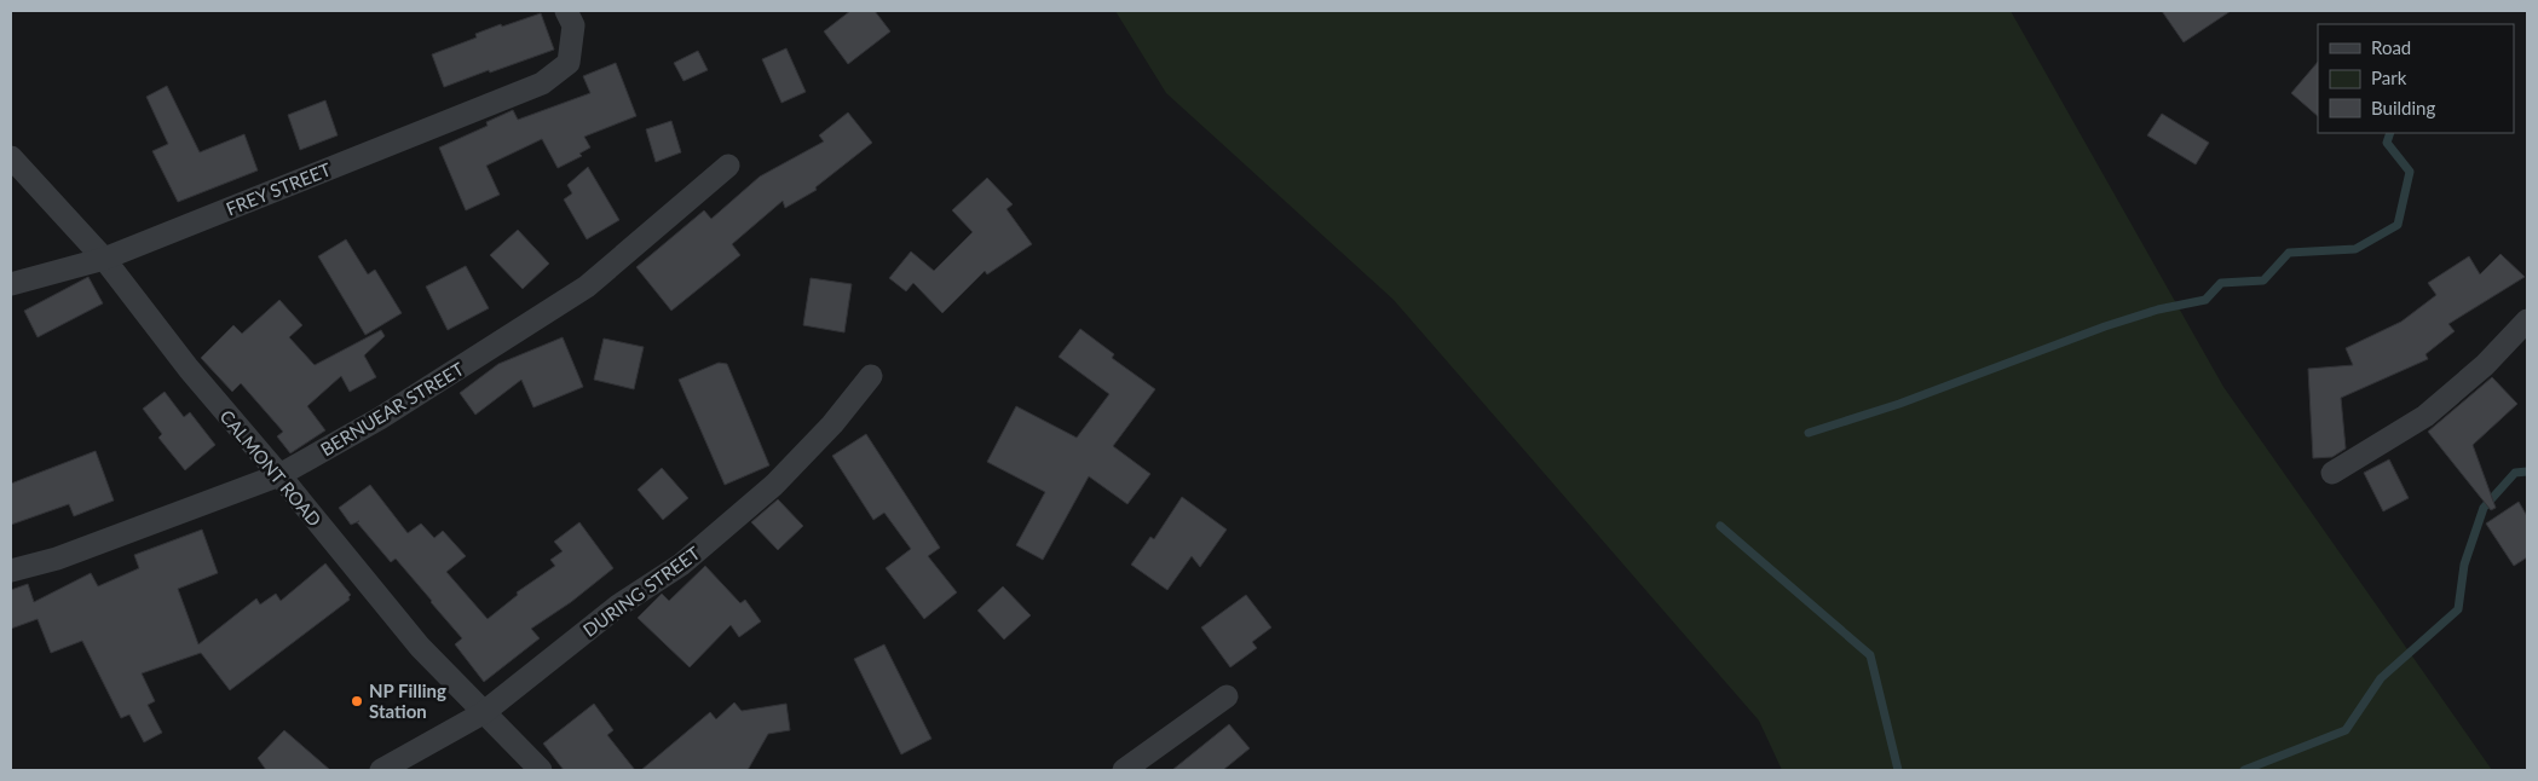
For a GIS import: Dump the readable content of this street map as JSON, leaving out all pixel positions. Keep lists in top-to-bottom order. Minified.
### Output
{"streets":{"street":["FREY STREET","BERNUEAR STREET","CALMONT ROAD","DURING STREET"]},"crossings":[["FREY STREET","CALMONT ROAD"],["BERNUEAR STREET","CALMONT ROAD"],["CALMONT ROAD","DURING STREET"]],"places":["NP Filling Station"],"legend":["Road","Park","Building"]}
